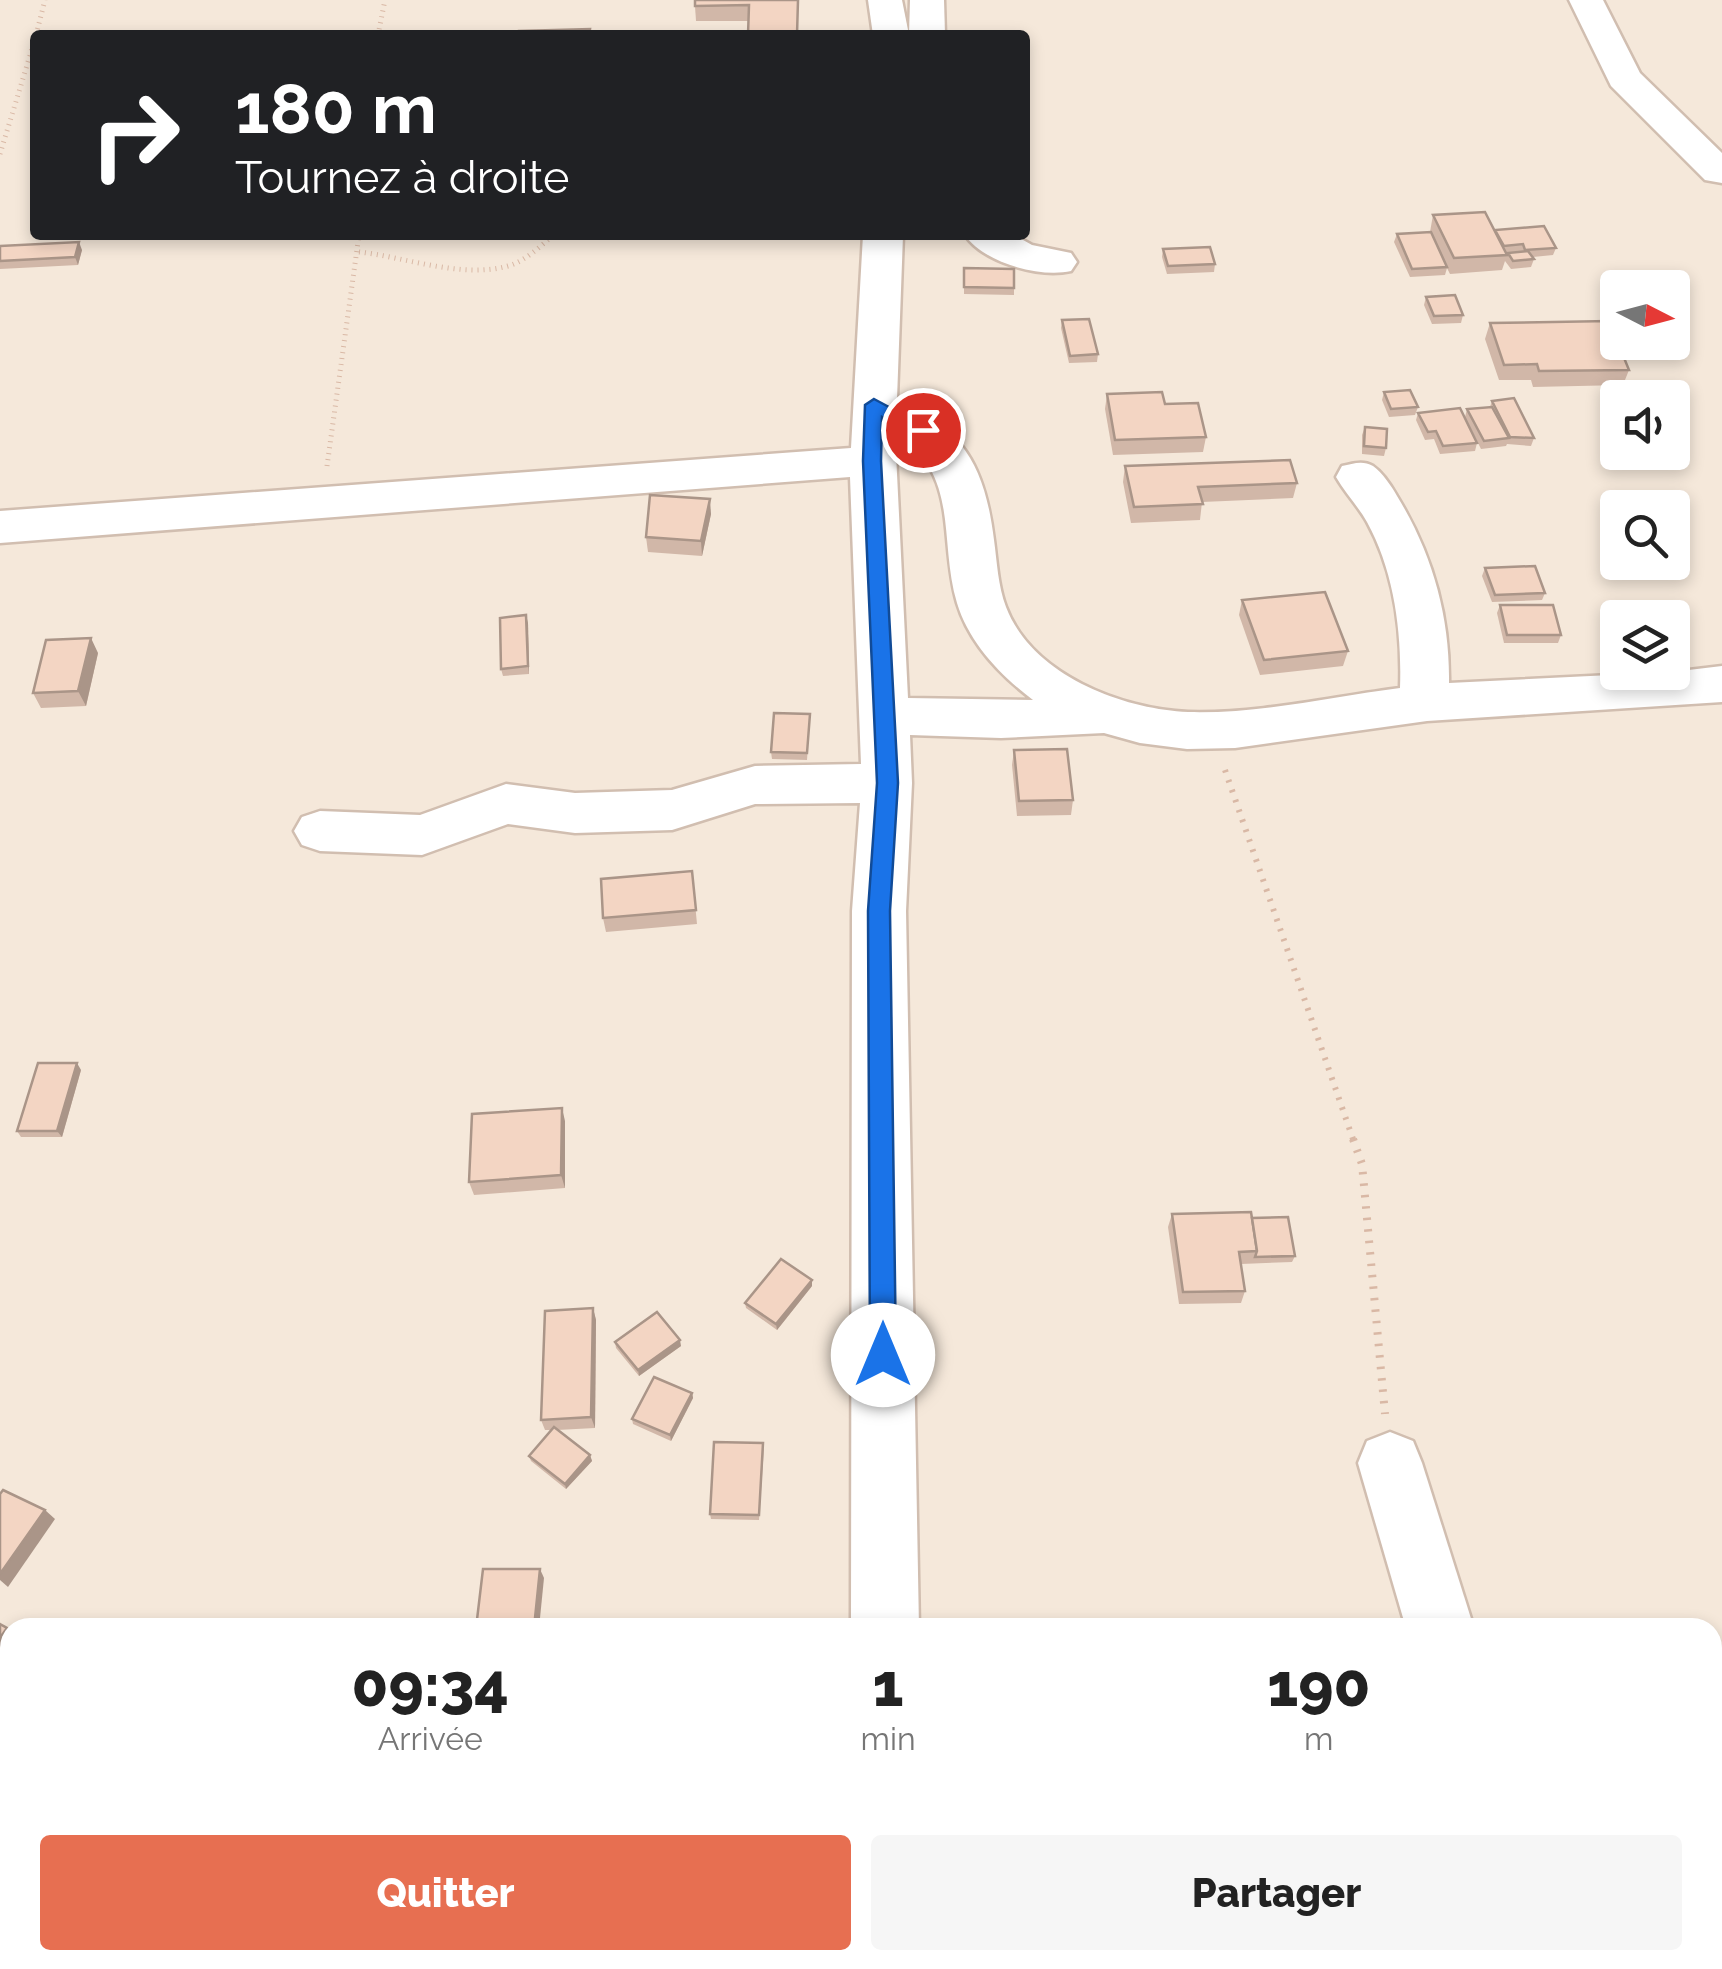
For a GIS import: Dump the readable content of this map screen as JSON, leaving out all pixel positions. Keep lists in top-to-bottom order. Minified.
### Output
{"north":"right","page":{"turn":["180 m","Tournez à droite"],"eta":["09:34","Arrivée","1","min","190","m"],"buttons":["Quitter","Partager"]}}
